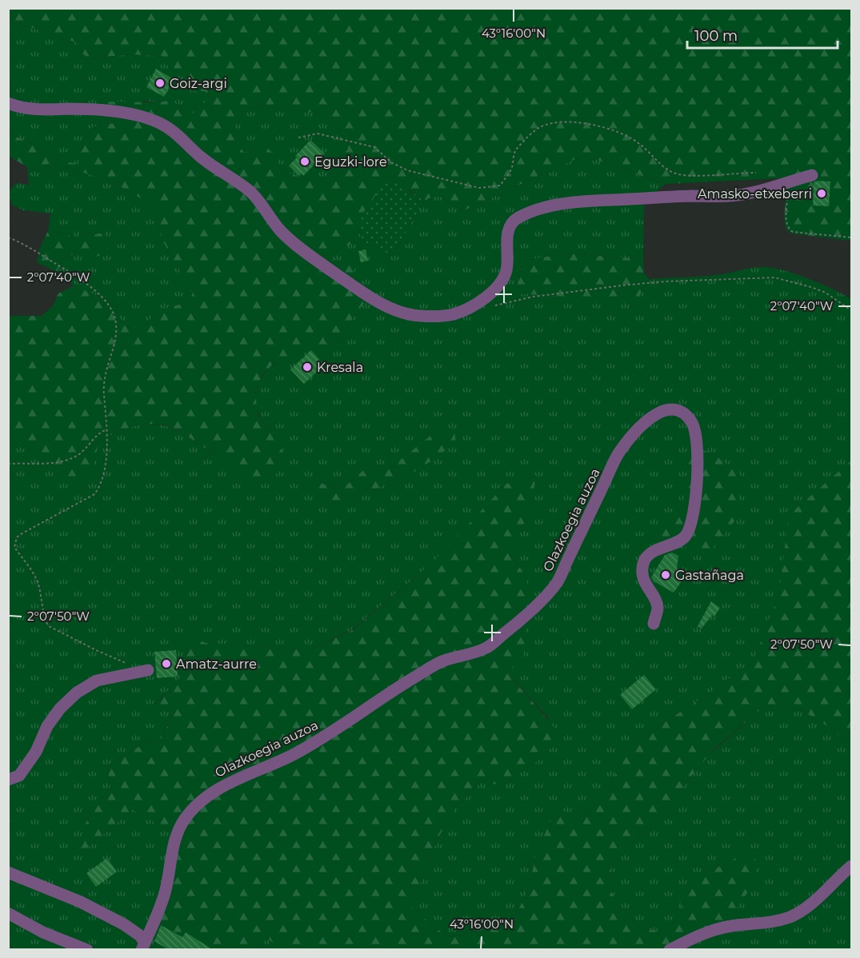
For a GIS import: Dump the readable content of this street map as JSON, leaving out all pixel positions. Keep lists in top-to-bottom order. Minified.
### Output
{"streets":{"street":["Olazkoegia auzoa"]},"places":["Goiz-argi","Eguzki-lore","Amasko-etxeberri","Kresala","Gastañaga","Amatz-aurre"],"scale_bar":"100 m","coordinates":["43°16'00\"N","2°07'40\"W","2°07'50\"W"]}
